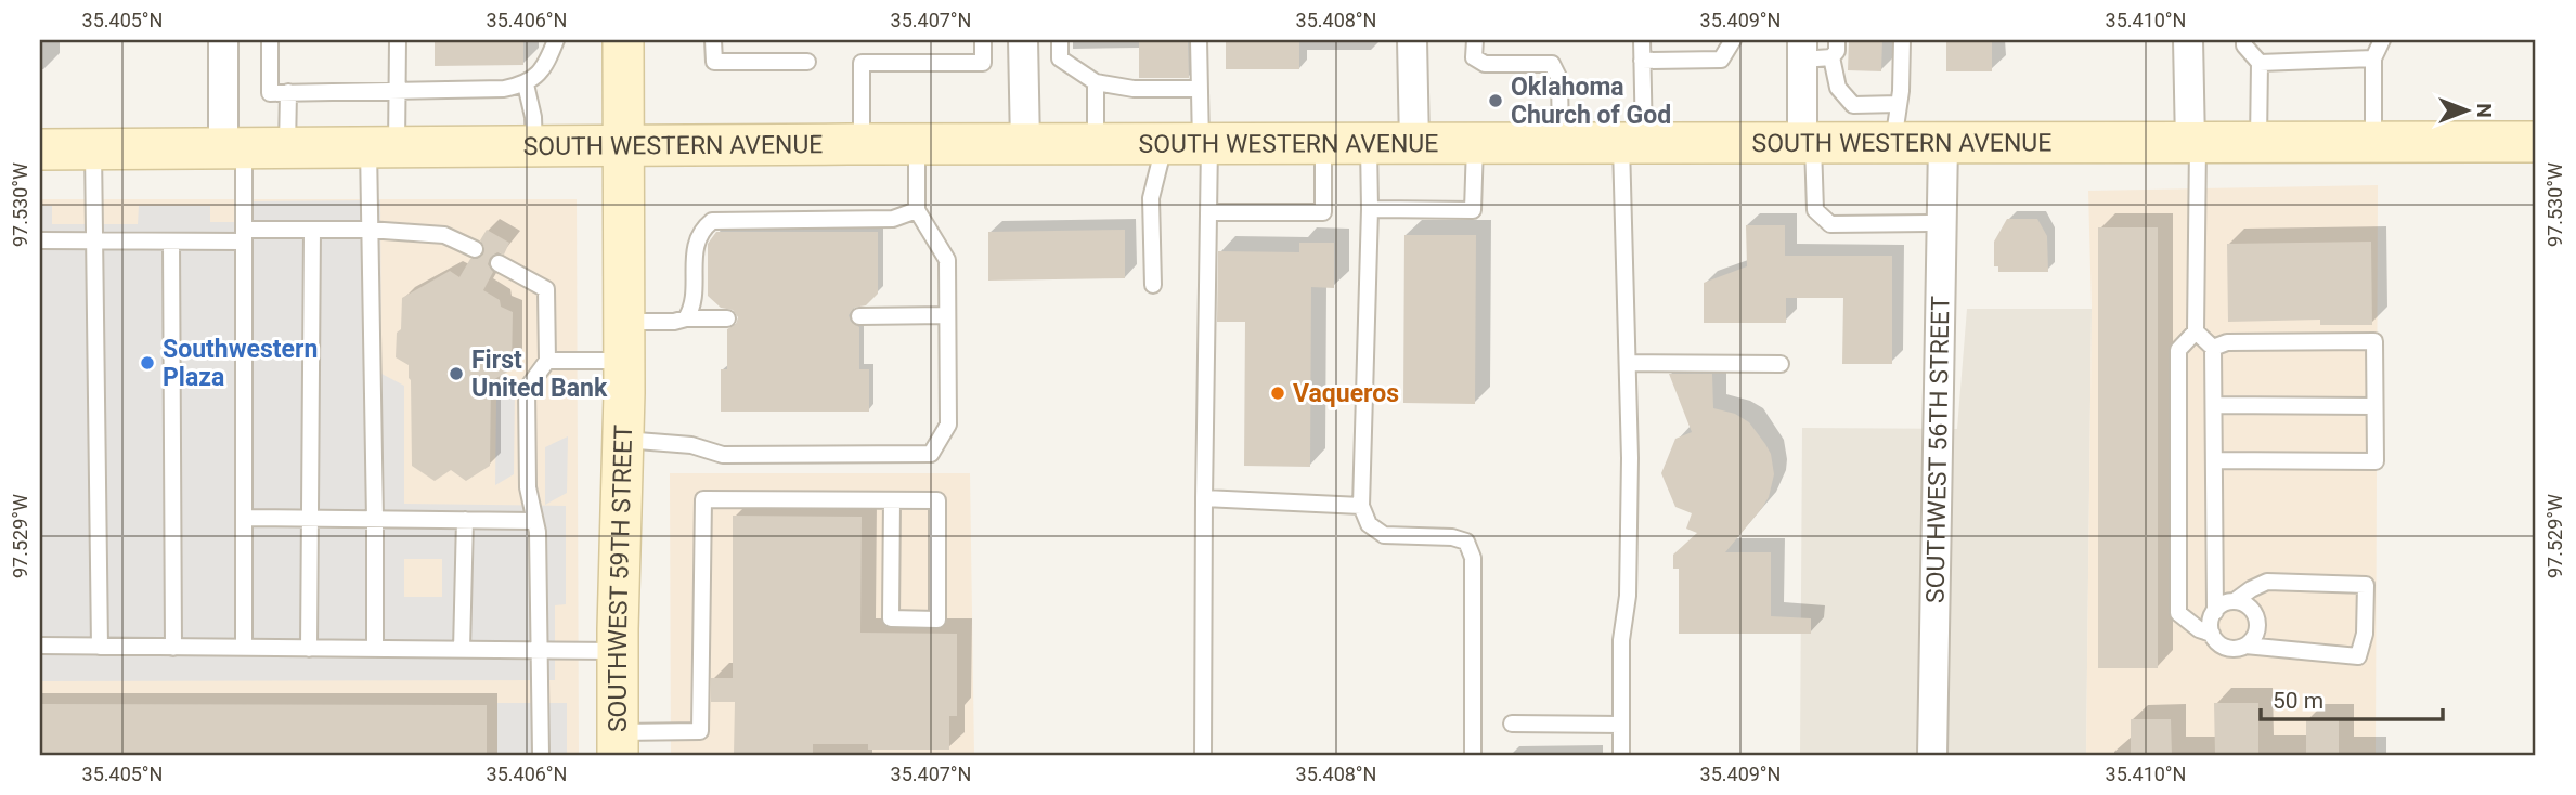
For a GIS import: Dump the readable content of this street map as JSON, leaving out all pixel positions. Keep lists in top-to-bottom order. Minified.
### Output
{"streets":{"main road":["SOUTH WESTERN AVENUE","SOUTHWEST 59TH STREET"],"street":["SOUTHWEST 56TH STREET"]},"crossings":[["SOUTH WESTERN AVENUE","SOUTHWEST 56TH STREET"],["SOUTH WESTERN AVENUE","SOUTHWEST 59TH STREET"]],"places":["Oklahoma Church of God","Southwestern Plaza","First United Bank","Vaqueros"],"scale_bar":"50 m","north":"right","coordinates":["35.405°N","35.406°N","35.407°N","35.408°N","35.409°N","35.410°N","97.530°W","97.529°W"]}
